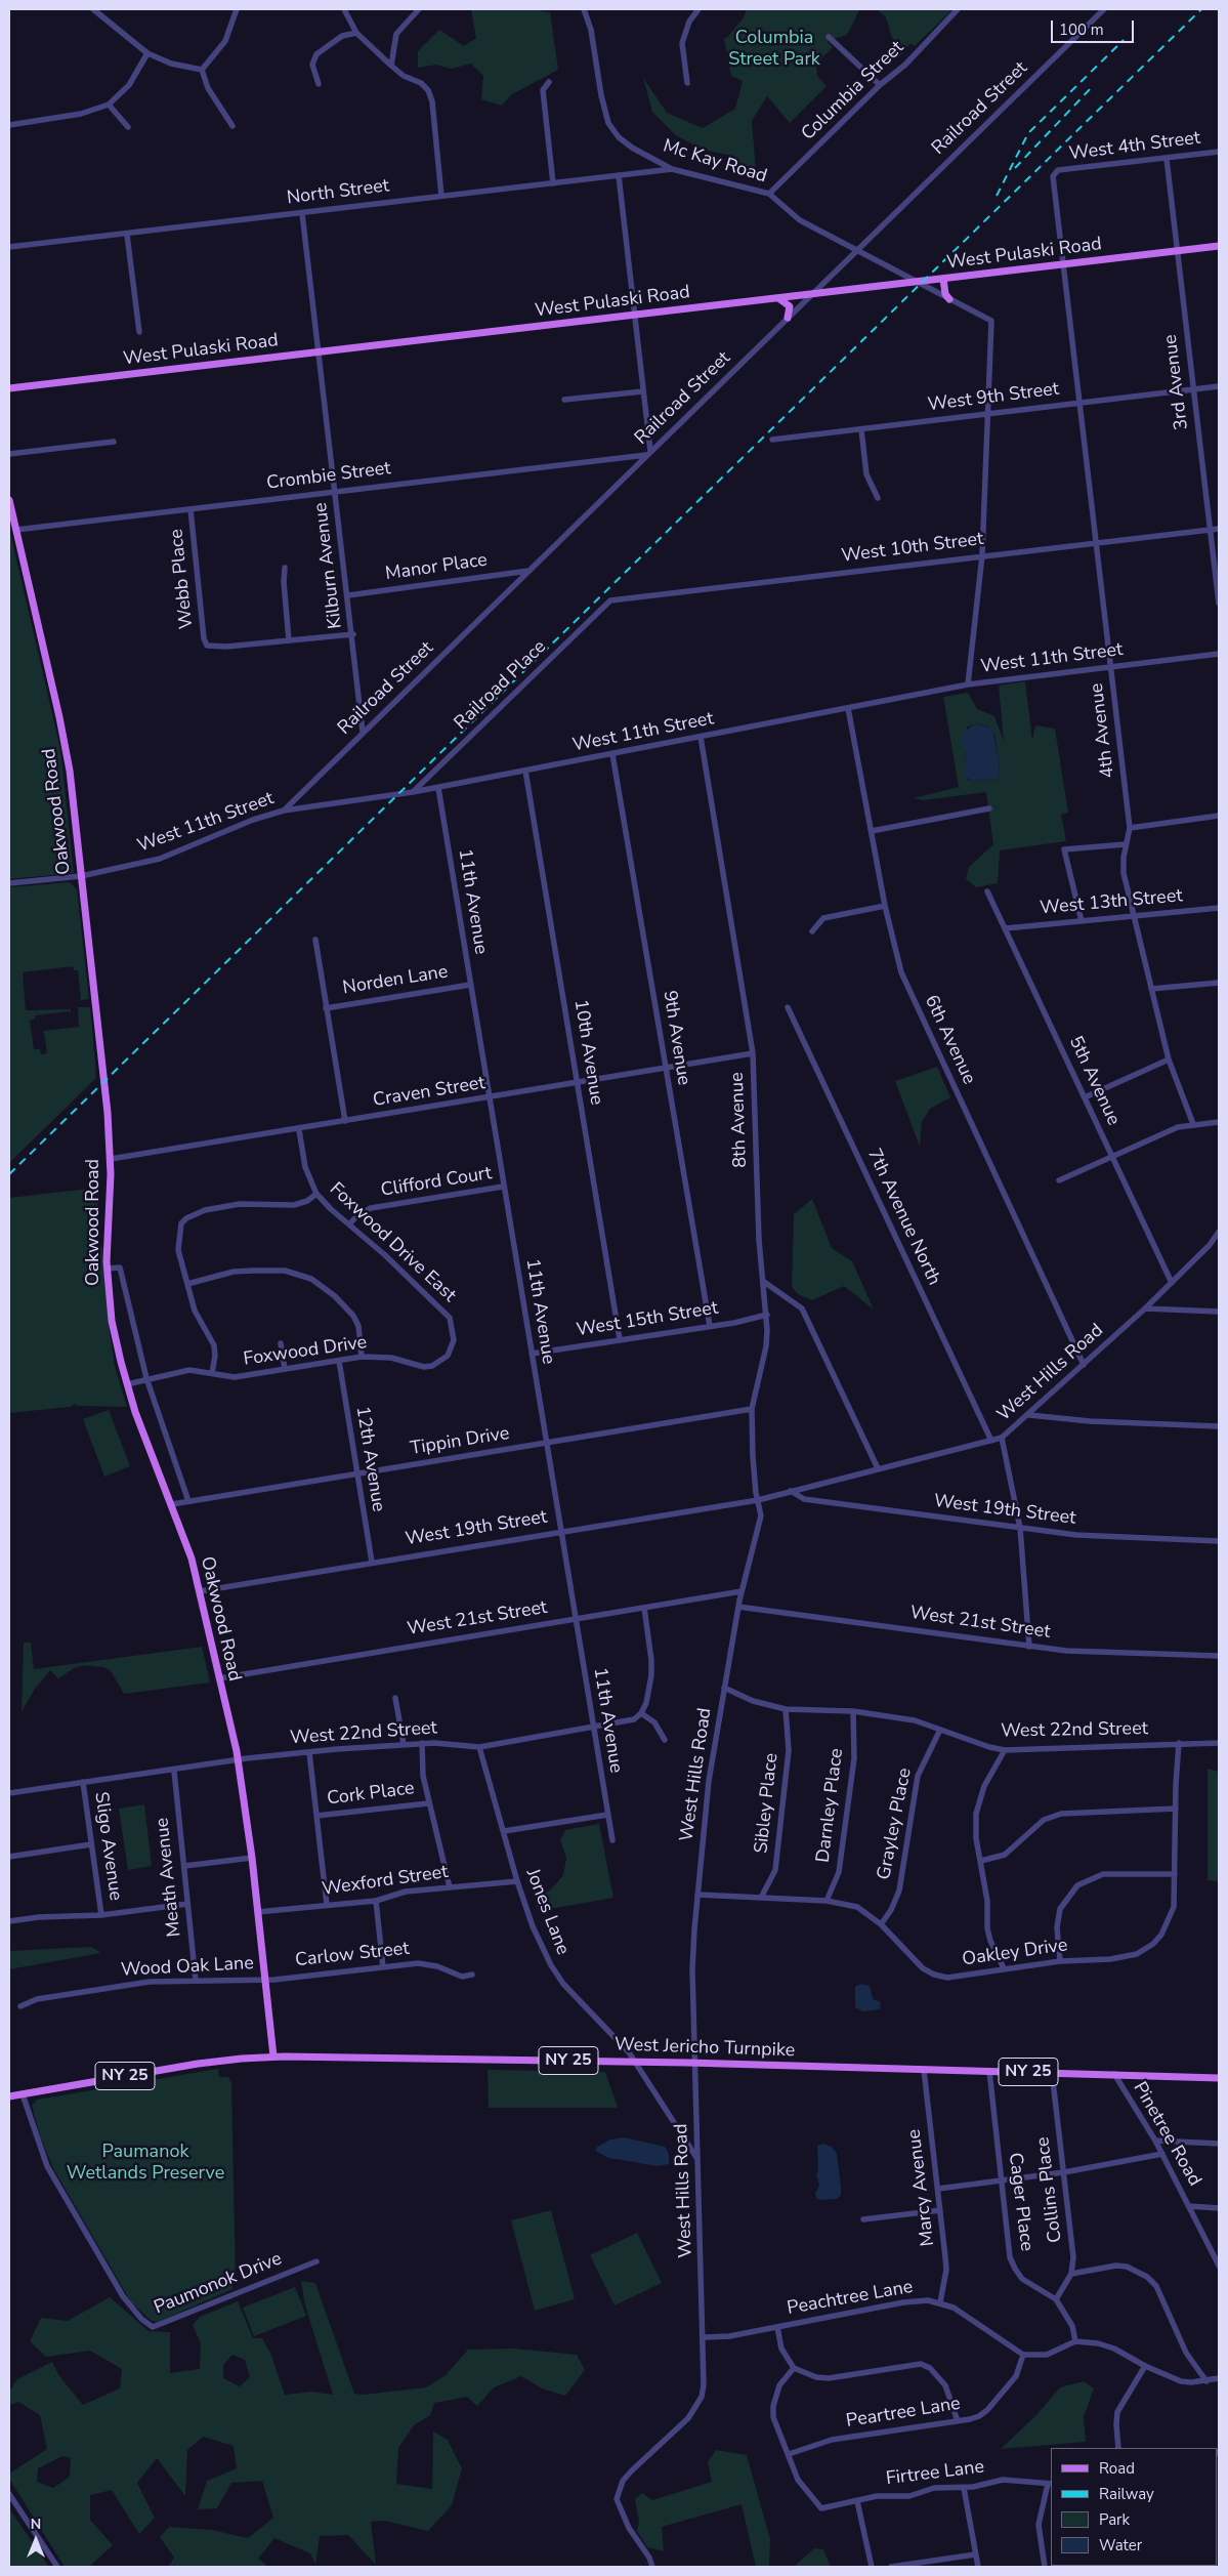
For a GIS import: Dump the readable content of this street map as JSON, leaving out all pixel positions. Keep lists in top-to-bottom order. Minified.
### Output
{"streets":{"main road":["West Pulaski Road","Oakwood Road","West Jericho Turnpike","NY 25"],"street":["Columbia Street","Railroad Street","West 4th Street","Mc Kay Road","North Street","3rd Avenue","West 9th Street","Crombie Street","West 10th Street","Kilburn Avenue","Manor Place","Webb Place","West 11th Street","Railroad Place","4th Avenue","11th Avenue","West 13th Street","Norden Lane","9th Avenue","6th Avenue","10th Avenue","5th Avenue","Craven Street","8th Avenue","Clifford Court","7th Avenue North","Foxwood Drive East","West 15th Street","Foxwood Drive","West Hills Road","Tippin Drive","12th Avenue","West 19th Street","West 21st Street","West 22nd Street","Cork Place","Sibley Place","Darnley Place","Grayley Place","Sligo Avenue","Meath Avenue","Wexford Street","Jones Lane","Oakley Drive","Carlow Street","Wood Oak Lane","Pinetree Road","Marcy Avenue","Collins Place","Cager Place","Paumonok Drive","Peachtree Lane","Peartree Lane","Firtree Lane"]},"crossings":[["Columbia Street","Mc Kay Road"],["Railroad Street","Mc Kay Road"],["Railroad Street","West Pulaski Road"],["Railroad Street","Crombie Street"],["Railroad Street","Kilburn Avenue"],["Railroad Street","Manor Place"],["Railroad Street","West 11th Street"],["West 4th Street","3rd Avenue"],["West 4th Street","4th Avenue"],["Mc Kay Road","North Street"],["Mc Kay Road","West Pulaski Road"],["North Street","Kilburn Avenue"],["West Pulaski Road","3rd Avenue"],["West Pulaski Road","Kilburn Avenue"],["West Pulaski Road","4th Avenue"],["3rd Avenue","West 9th Street"],["3rd Avenue","West 10th Street"],["West 9th Street","4th Avenue"],["Crombie Street","Kilburn Avenue"],["Crombie Street","Webb Place"],["Crombie Street","Oakwood Road"],["West 10th Street","Railroad Place"],["West 10th Street","4th Avenue"],["Kilburn Avenue","Manor Place"],["West 11th Street","Railroad Place"],["West 11th Street","4th Avenue"],["West 11th Street","Oakwood Road"],["West 11th Street","11th Avenue"],["West 11th Street","9th Avenue"],["West 11th Street","6th Avenue"],["West 11th Street","10th Avenue"],["West 11th Street","8th Avenue"],["4th Avenue","West 13th Street"],["Oakwood Road","Craven Street"],["Oakwood Road","Foxwood Drive"],["Oakwood Road","Tippin Drive"],["Oakwood Road","West 19th Street"],["Oakwood Road","West 21st Street"],["Oakwood Road","West 22nd Street"],["Oakwood Road","Wexford Street"],["Oakwood Road","Carlow Street"],["Oakwood Road","Wood Oak Lane"],["Oakwood Road","West Jericho Turnpike"],["11th Avenue","Norden Lane"],["11th Avenue","Craven Street"],["11th Avenue","Clifford Court"],["11th Avenue","West 15th Street"],["11th Avenue","Tippin Drive"],["11th Avenue","West 19th Street"],["11th Avenue","West 21st Street"],["11th Avenue","West 22nd Street"],["West 13th Street","5th Avenue"],["9th Avenue","Craven Street"],["9th Avenue","West 15th Street"],["6th Avenue","West Hills Road"],["10th Avenue","Craven Street"],["10th Avenue","West 15th Street"],["5th Avenue","West Hills Road"],["Craven Street","8th Avenue"],["Craven Street","Foxwood Drive East"],["8th Avenue","West 15th Street"],["8th Avenue","West Hills Road"],["8th Avenue","Tippin Drive"],["8th Avenue","West 19th Street"],["Clifford Court","Foxwood Drive East"],["7th Avenue North","West Hills Road"],["Foxwood Drive East","Foxwood Drive"],["Foxwood Drive","12th Avenue"],["West Hills Road","West 19th Street"],["West Hills Road","West 21st Street"],["West Hills Road","West 22nd Street"],["West Hills Road","Jones Lane"],["West Hills Road","Oakley Drive"],["West Hills Road","West Jericho Turnpike"],["West Hills Road","Peachtree Lane"],["Tippin Drive","12th Avenue"],["12th Avenue","West 19th Street"],["West 22nd Street","Sibley Place"],["West 22nd Street","Darnley Place"],["West 22nd Street","Grayley Place"],["West 22nd Street","Sligo Avenue"],["West 22nd Street","Meath Avenue"],["West 22nd Street","Jones Lane"],["West 22nd Street","Oakley Drive"],["Sibley Place","Oakley Drive"],["Darnley Place","Oakley Drive"],["Grayley Place","Oakley Drive"],["Meath Avenue","Wood Oak Lane"],["Wexford Street","Jones Lane"],["Jones Lane","West Jericho Turnpike"],["Carlow Street","Wood Oak Lane"],["West Jericho Turnpike","Pinetree Road"],["West Jericho Turnpike","Marcy Avenue"],["West Jericho Turnpike","Collins Place"],["West Jericho Turnpike","Cager Place"],["West Jericho Turnpike","Paumonok Drive"],["Marcy Avenue","Peachtree Lane"],["Collins Place","Cager Place"],["Peachtree Lane","Peartree Lane"],["Peartree Lane","Firtree Lane"]],"parks":["Columbia Street Park","Paumanok Wetlands Preserve"],"legend":["Road","Railway","Park","Water"],"scale_bar":"100 m","north":"top"}
